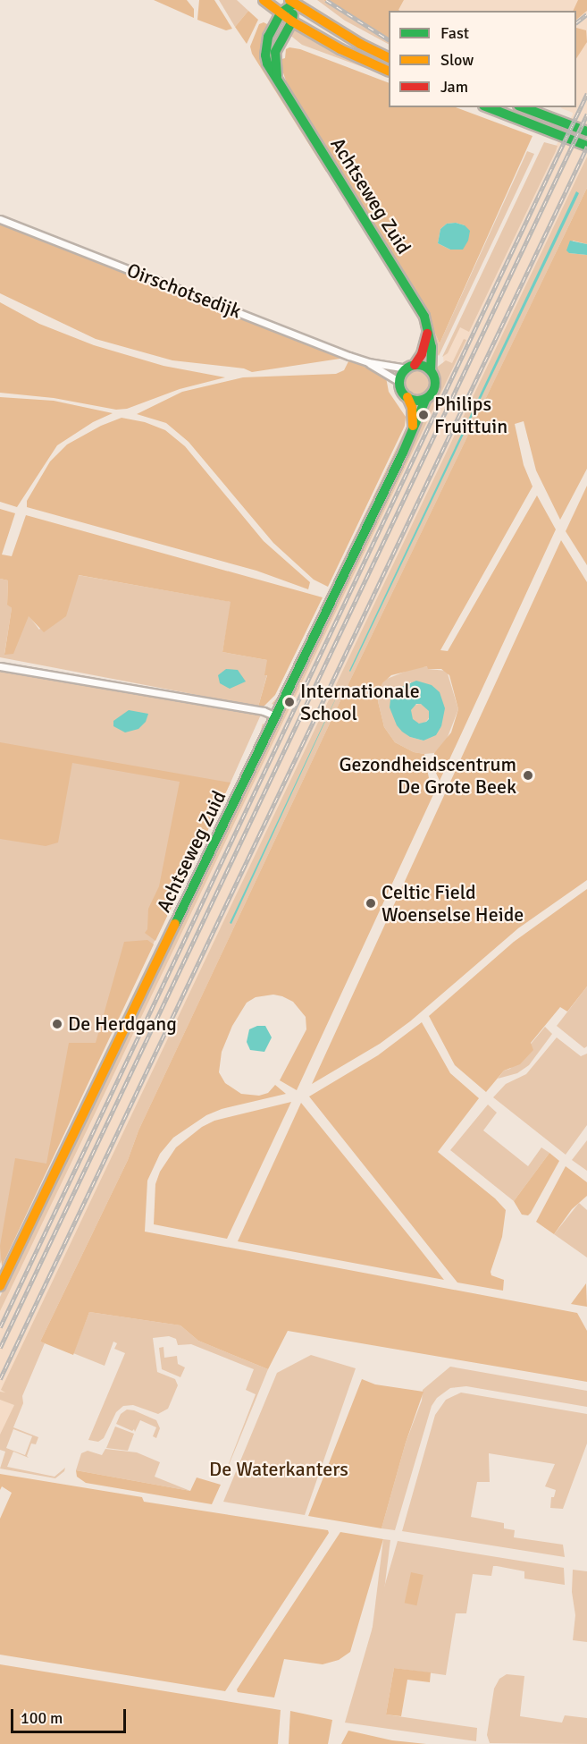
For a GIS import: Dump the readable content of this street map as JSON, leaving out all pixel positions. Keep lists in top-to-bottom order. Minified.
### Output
{"streets":{"street":["Achtseweg Zuid","Oirschotsedijk"]},"crossings":[["Achtseweg Zuid","Oirschotsedijk"]],"parks":["De Waterkanters"],"places":["Philips Fruittuin","Internationale School","Gezondheidscentrum De Grote Beek","Celtic Field Woenselse Heide","De Herdgang"],"legend":["Fast","Slow","Jam"],"scale_bar":"100 m"}
